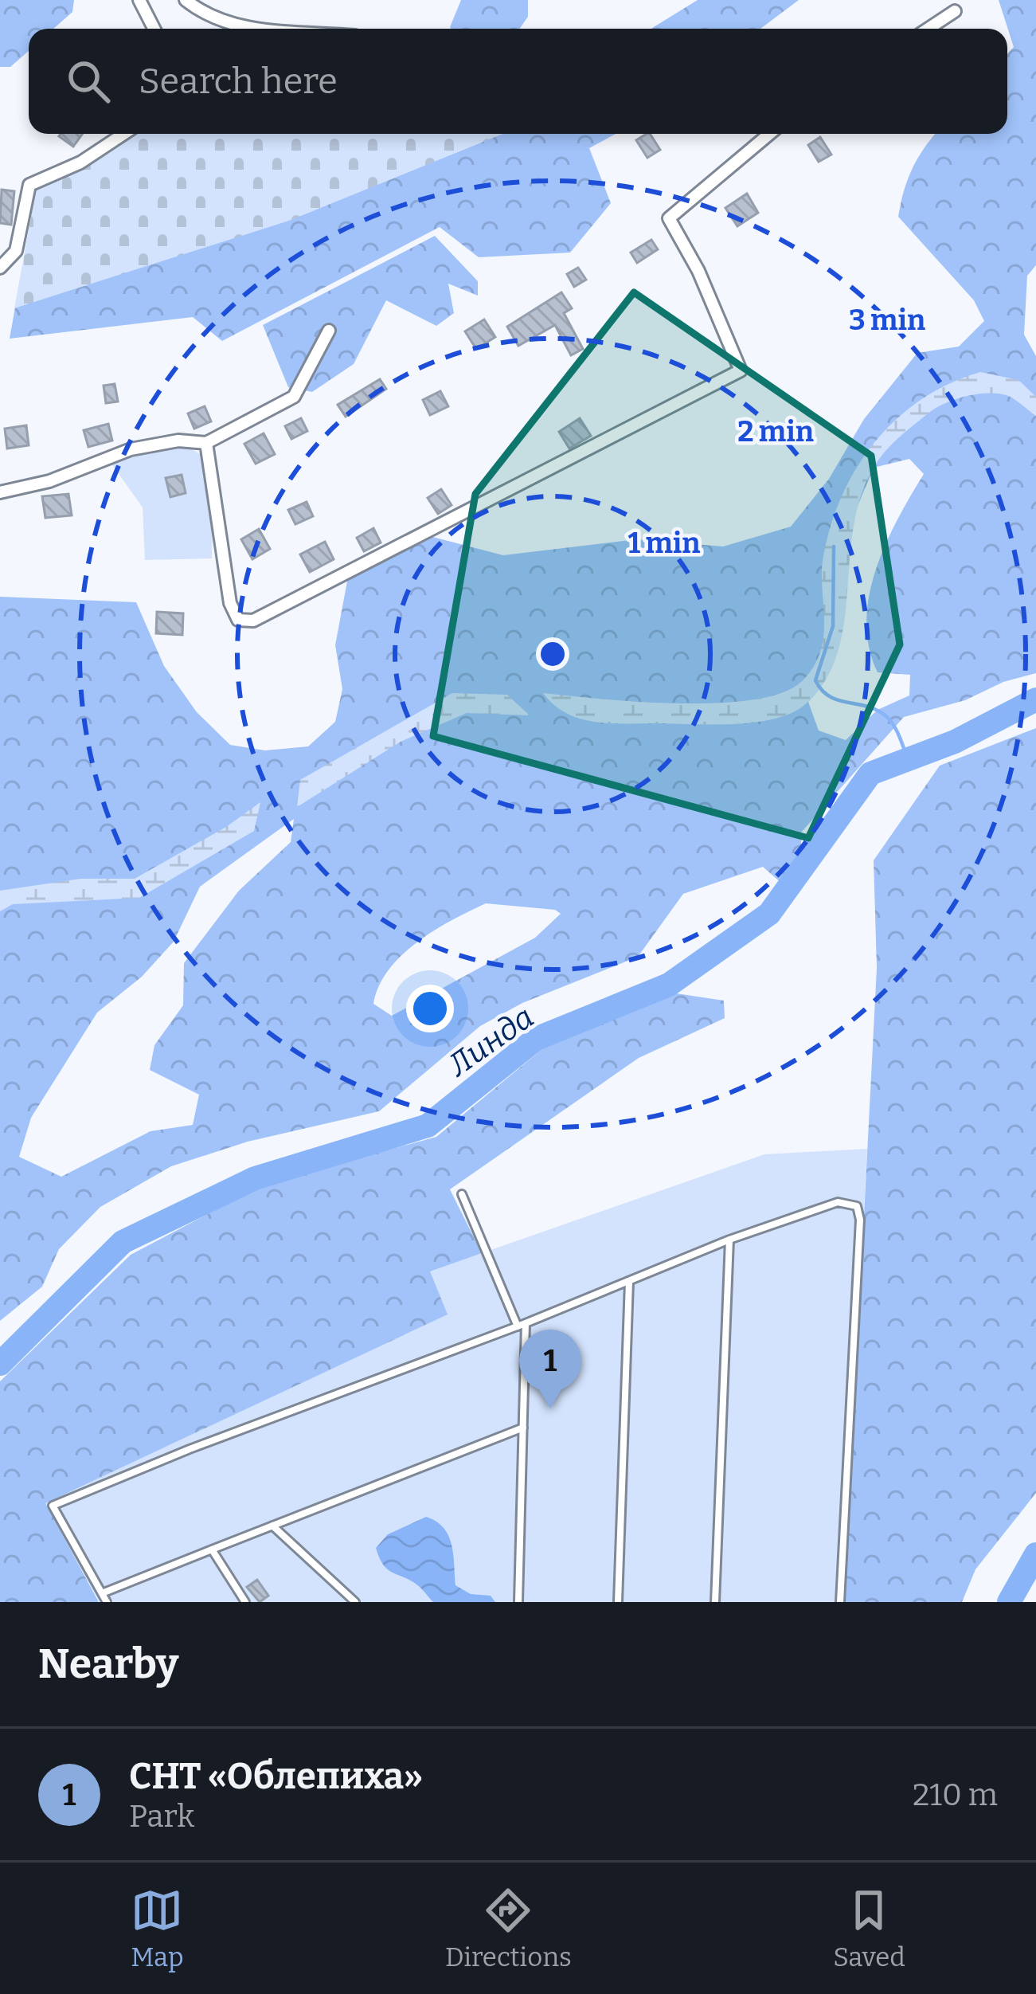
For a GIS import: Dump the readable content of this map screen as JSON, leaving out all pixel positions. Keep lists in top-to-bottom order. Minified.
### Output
{"water":["Линда"],"page":{"search":"Search here","pins":"1","heading":"Nearby","list":[{"mark":"1","name":"СНТ «Облепиха»","note":"Park","value":"210 m"}],"nav":["Map","Directions","Saved"]},"rings":["3 min","2 min","1 min"]}
